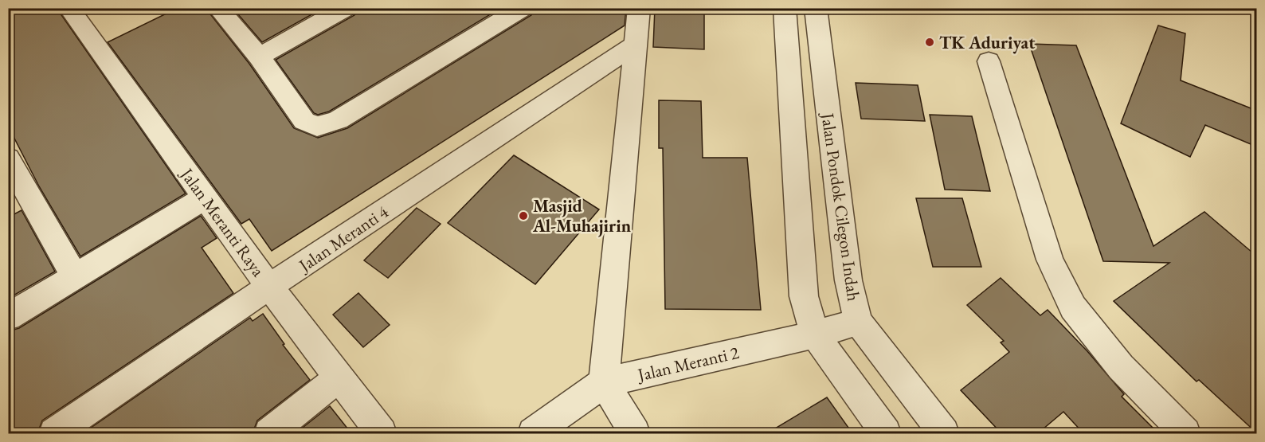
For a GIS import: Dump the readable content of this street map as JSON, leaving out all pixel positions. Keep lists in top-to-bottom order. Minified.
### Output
{"streets":{"street":["Jalan Pondok Cilegon Indah","Jalan Meranti Raya","Jalan Meranti 4","Jalan Meranti 2"]},"crossings":[["Jalan Pondok Cilegon Indah","Jalan Meranti 2"],["Jalan Meranti Raya","Jalan Meranti 4"]],"places":["TK Aduriyat","Masjid Al-Muhajirin"]}
